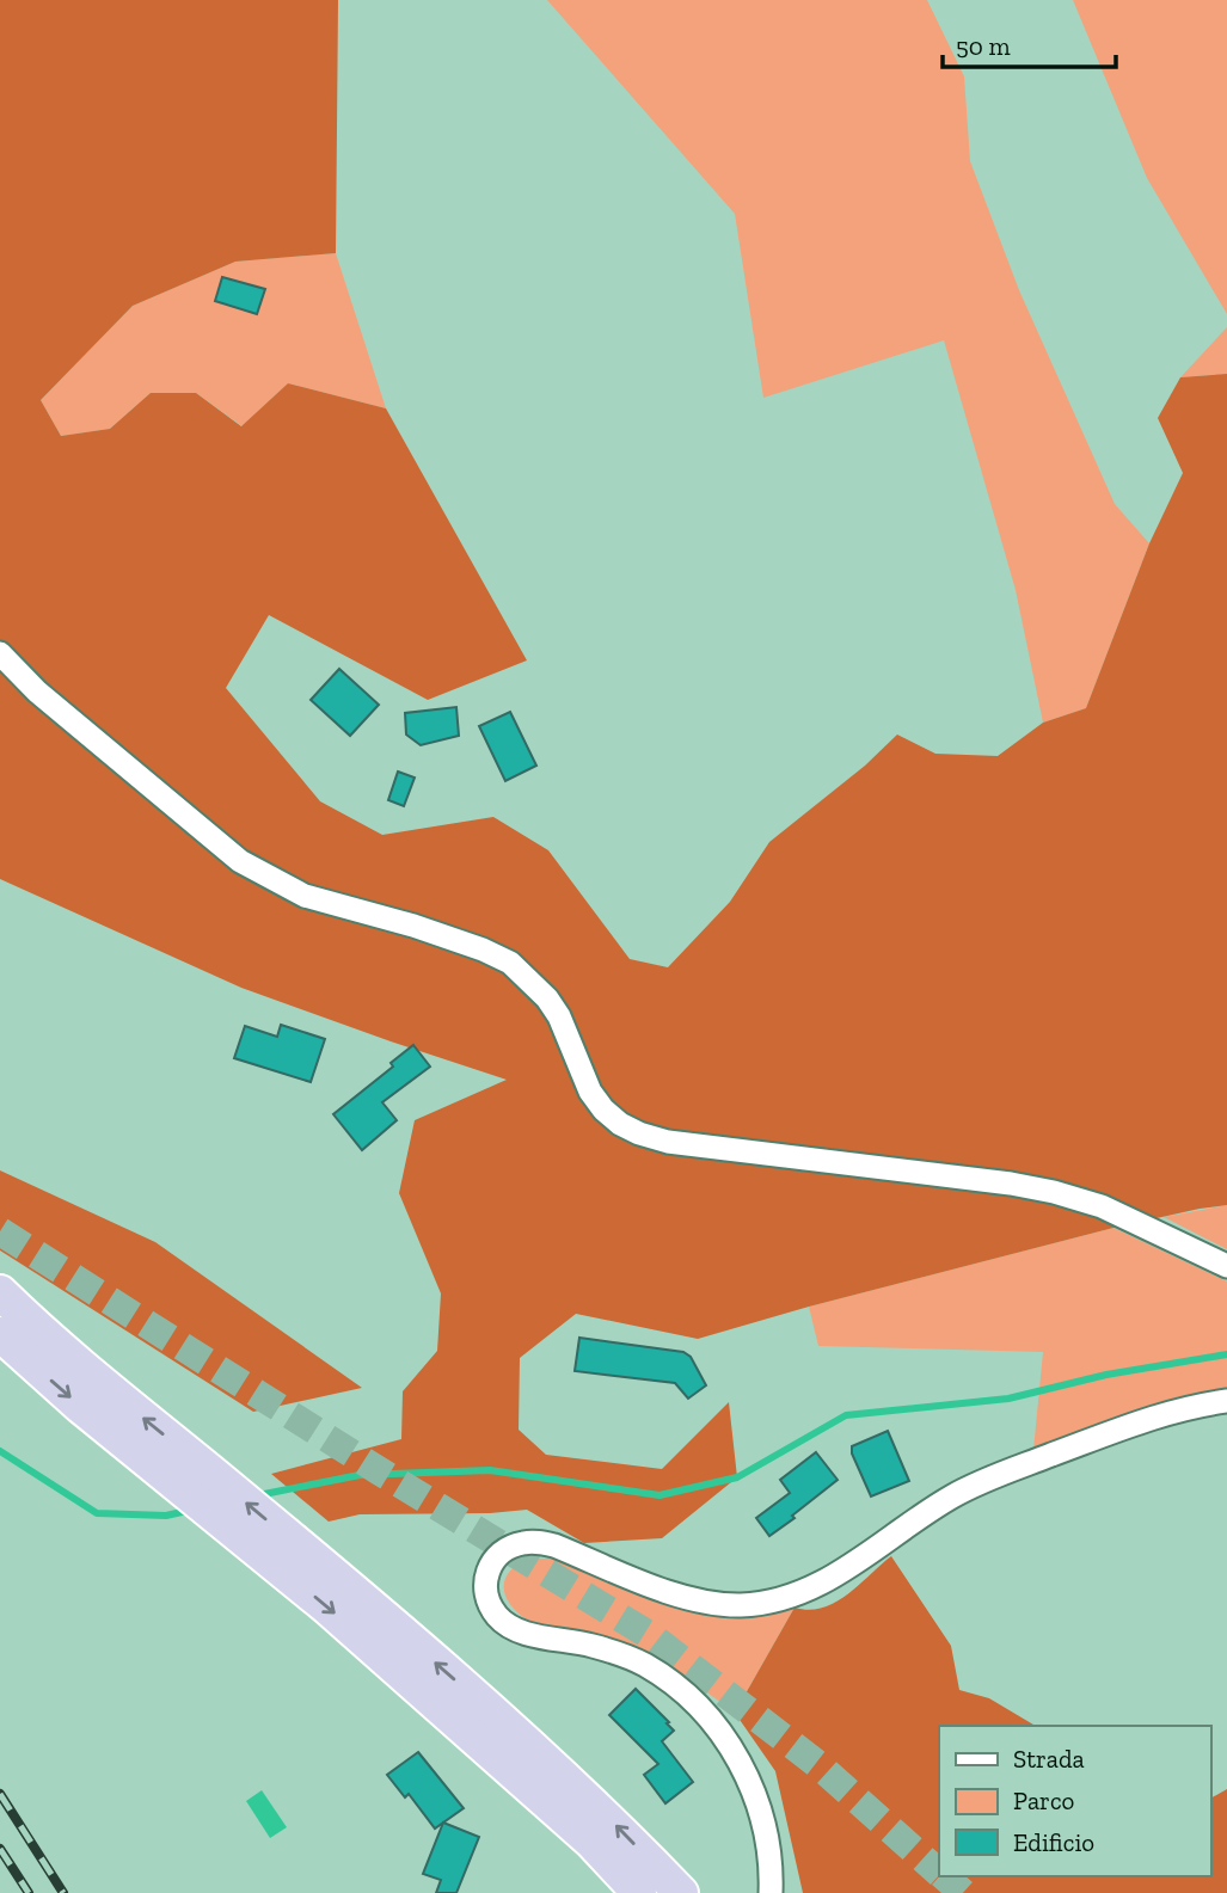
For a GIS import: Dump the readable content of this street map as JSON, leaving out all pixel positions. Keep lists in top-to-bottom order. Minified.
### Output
{"legend":["Strada","Parco","Edificio"],"scale_bar":"50 m"}
